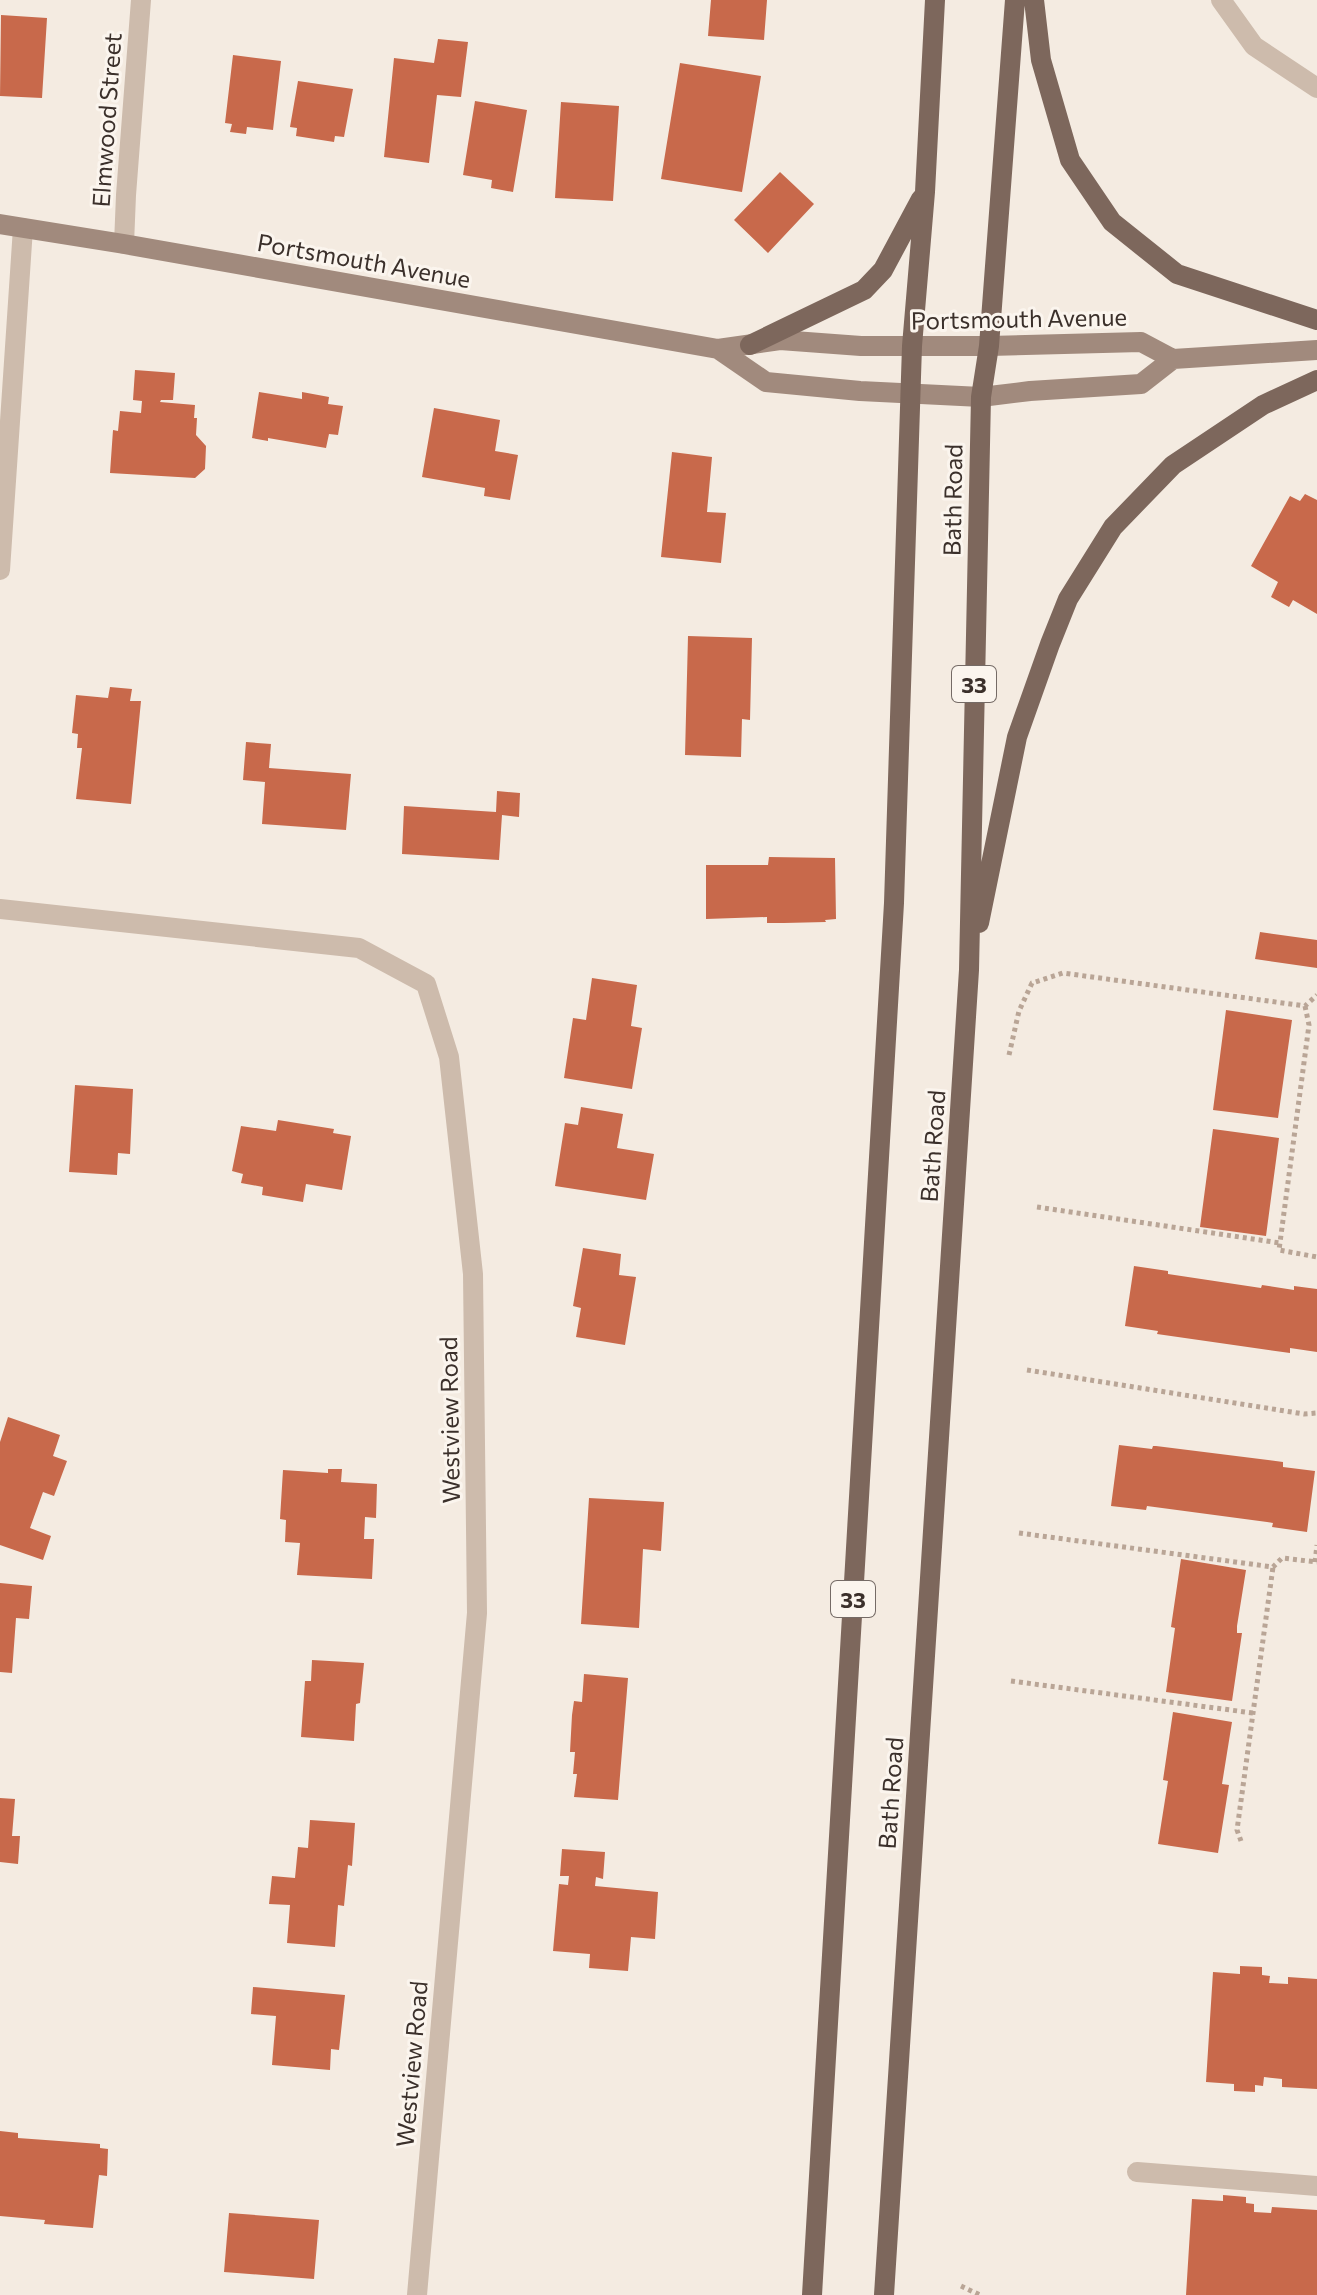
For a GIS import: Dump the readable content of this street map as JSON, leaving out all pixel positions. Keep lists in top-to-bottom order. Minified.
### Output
{"streets":{"main road":["Portsmouth Avenue","Bath Road","33"],"street":["Elmwood Street","Westview Road"]},"crossings":[["Elmwood Street","Portsmouth Avenue"],["Portsmouth Avenue","Bath Road"]]}
